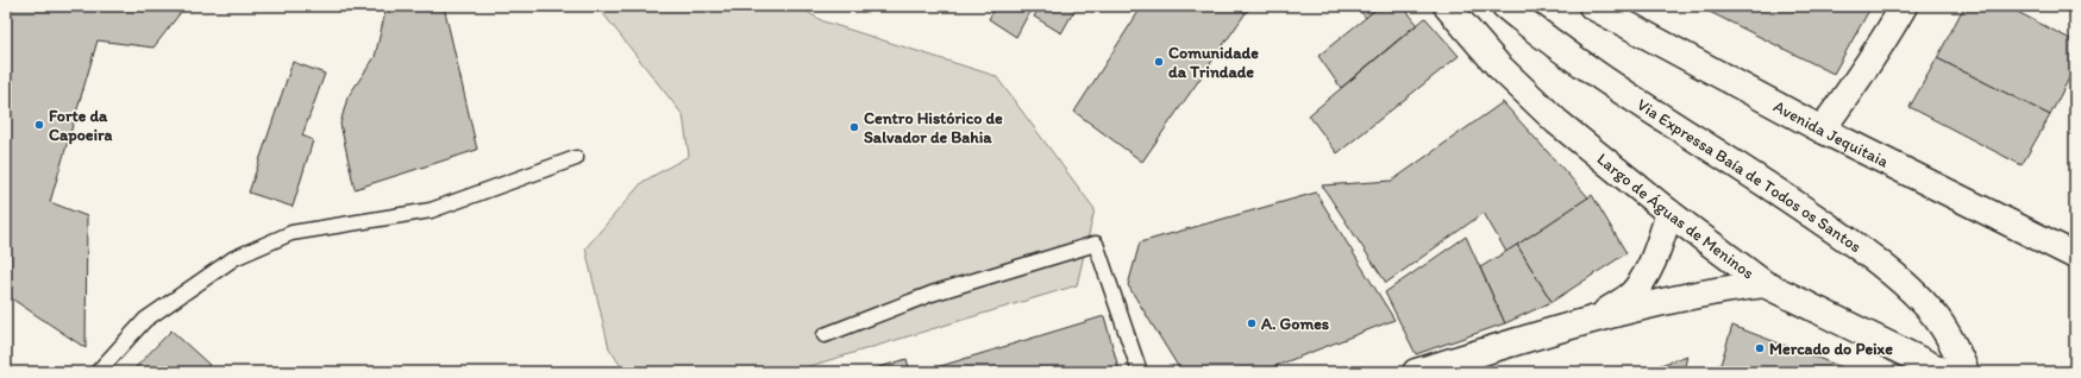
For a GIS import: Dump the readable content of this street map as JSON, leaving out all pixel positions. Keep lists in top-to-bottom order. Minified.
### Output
{"streets":{"main road":["Avenida Jequitaia","Via Expressa Baía de Todos os Santos","Largo de Águas de Meninos"]},"places":["Comunidade da Trindade","Forte da Capoeira","Centro Histórico de Salvador de Bahia","A. Gomes","Mercado do Peixe"]}
